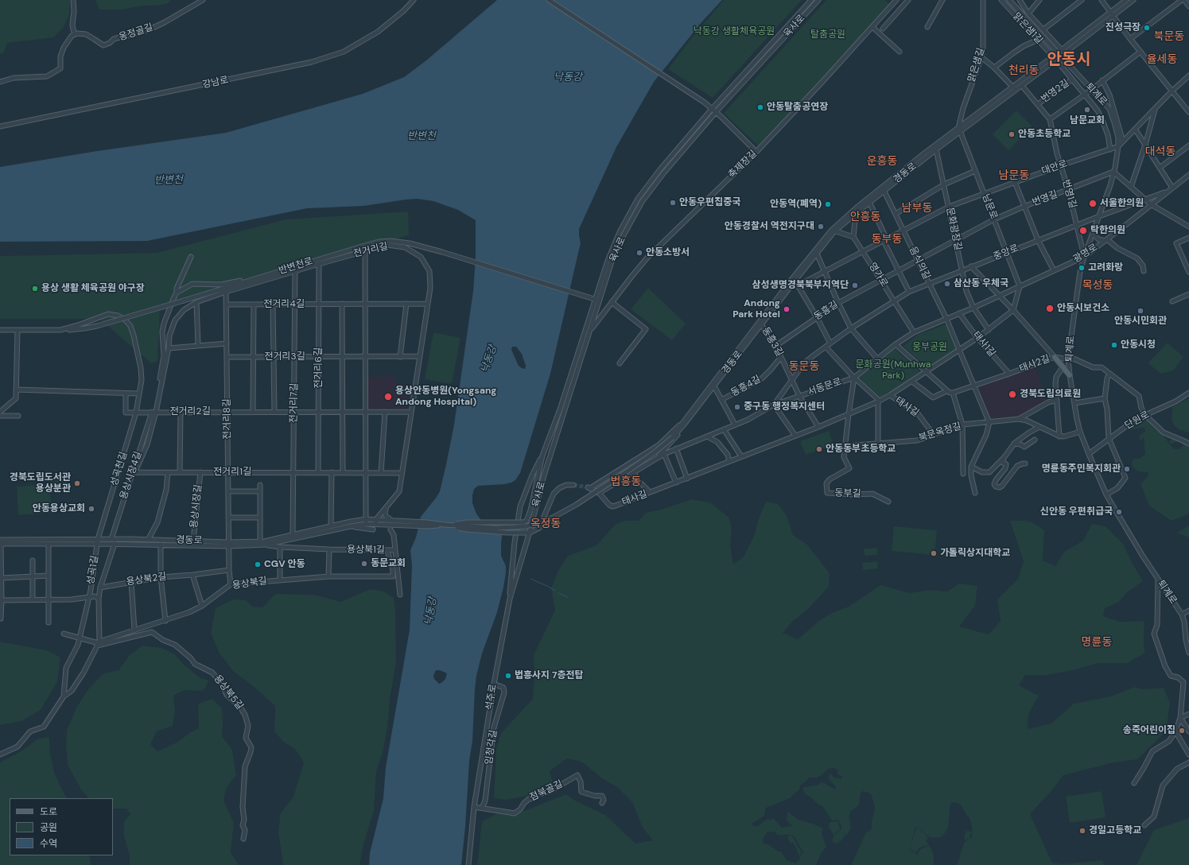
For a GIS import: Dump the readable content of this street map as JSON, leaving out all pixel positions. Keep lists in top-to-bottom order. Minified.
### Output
{"streets":{"street":["육사로","맑은샘1길","옹정골길","맑은샘길","강남로","번영2길","퇴계로","축제장길","대안로","경동로","번영1길","번영길","남문로","문화광장길","전거리길","중앙로","광명로","음식의길","반변천로","영가로","전거리4길","동흥길","동흥3길","태사1길","전거리3길","태사2길","전거리6길","동흥4길","서동문로","전거리7길","태사길","전거리2길","전거리8길","단원로","북문옥정길","성곡천길","전거리1길","용상시장4길","동부길","용상시장길","용상북1길","성곡1길","용상북2길","용상북길","용상북5길","석주로","임청각길","점북골길"]},"crossings":[["육사로","축제장길"],["육사로","반변천로"],["육사로","석주로"],["맑은샘1길","번영2길"],["맑은샘1길","대안로"],["맑은샘1길","경동로"],["맑은샘길","경동로"],["맑은샘길","남문로"],["번영2길","번영1길"],["퇴계로","대안로"],["퇴계로","경동로"],["퇴계로","번영1길"],["퇴계로","번영길"],["퇴계로","중앙로"],["퇴계로","광명로"],["퇴계로","단원로"],["대안로","번영1길"],["대안로","남문로"],["대안로","문화광장길"],["대안로","음식의길"],["대안로","영가로"],["경동로","번영1길"],["경동로","남문로"],["경동로","문화광장길"],["경동로","전거리길"],["경동로","음식의길"],["경동로","동흥3길"],["경동로","전거리7길"],["경동로","전거리8길"],["경동로","성곡천길"],["경동로","용상시장4길"],["경동로","용상시장길"],["경동로","용상북1길"],["경동로","성곡1길"],["번영1길","번영길"],["번영1길","중앙로"],["번영1길","광명로"],["번영길","남문로"],["번영길","문화광장길"],["번영길","동흥길"],["남문로","중앙로"],["남문로","광명로"],["남문로","서동문로"],["문화광장길","중앙로"],["문화광장길","동흥길"],["문화광장길","서동문로"],["전거리길","반변천로"],["전거리길","전거리4길"],["전거리길","전거리3길"],["전거리길","전거리6길"],["전거리길","전거리7길"],["전거리길","전거리2길"],["전거리길","전거리8길"],["전거리길","전거리1길"],["전거리길","용상시장4길"],["중앙로","광명로"],["중앙로","음식의길"],["중앙로","영가로"],["중앙로","동흥3길"],["중앙로","태사2길"],["중앙로","서동문로"],["광명로","서동문로"],["음식의길","동흥길"],["음식의길","태사2길"],["음식의길","서동문로"],["음식의길","태사길"],["반변천로","전거리7길"],["반변천로","성곡천길"],["영가로","동흥길"],["영가로","서동문로"],["전거리4길","전거리6길"],["전거리4길","전거리7길"],["전거리4길","전거리8길"],["동흥길","동흥3길"],["동흥3길","동흥4길"],["동흥3길","서동문로"],["태사1길","태사2길"],["태사1길","서동문로"],["태사1길","태사길"],["전거리3길","전거리6길"],["전거리3길","전거리7길"],["전거리3길","전거리8길"],["태사2길","서동문로"],["태사2길","태사길"],["전거리6길","전거리2길"],["전거리6길","전거리1길"],["전거리7길","전거리2길"],["전거리7길","전거리1길"],["태사길","북문옥정길"],["전거리2길","전거리8길"],["전거리2길","성곡천길"],["전거리2길","용상시장4길"],["전거리8길","전거리1길"],["전거리8길","용상북2길"],["전거리8길","용상북길"],["북문옥정길","동부길"],["성곡천길","성곡1길"],["전거리1길","용상시장4길"],["전거리1길","용상시장길"],["용상북길","용상북5길"],["석주로","임청각길"],["석주로","점북골길"],["임청각길","점북골길"]],"districts":["북문동","율세동","안동시","천리동","대석동","운흥동","남문동","남부동","안흥동","동부동","목성동","동문동","법흥동","옥정동","명륜동"],"water":["낙동강","반변천"],"parks":["낙동강 생활체육공원","탈춤공원","웅부공원","문화공원(Munhwa Park)"],"places":["진성극장","안동탈춤공연장","남문교회","안동초등학교","안동우편집중국","서울한의원","안동역(폐역)","안동경찰서 역전지구대","탁한의원","안동소방서","고려화랑","삼산동 우체국","삼성생명경북북부지역단","용상 생활 체육공원 야구장","안동시보건소","Andong Park Hotel","안동시민회관","안동시청","경북도립의료원","용상안동병원(Yongsang Andong Hospital)","중구동 행정복지센터","안동동부초등학교","명륜동주민복지회관","경북도립도서관 용상분관","안동용상교회","신안동 우편취급국","가톨릭상지대학교","동문교회","CGV 안동","법흥사지 7층전탑","송죽어린이집","경일고등학교"],"legend":["도로","공원","수역"]}
